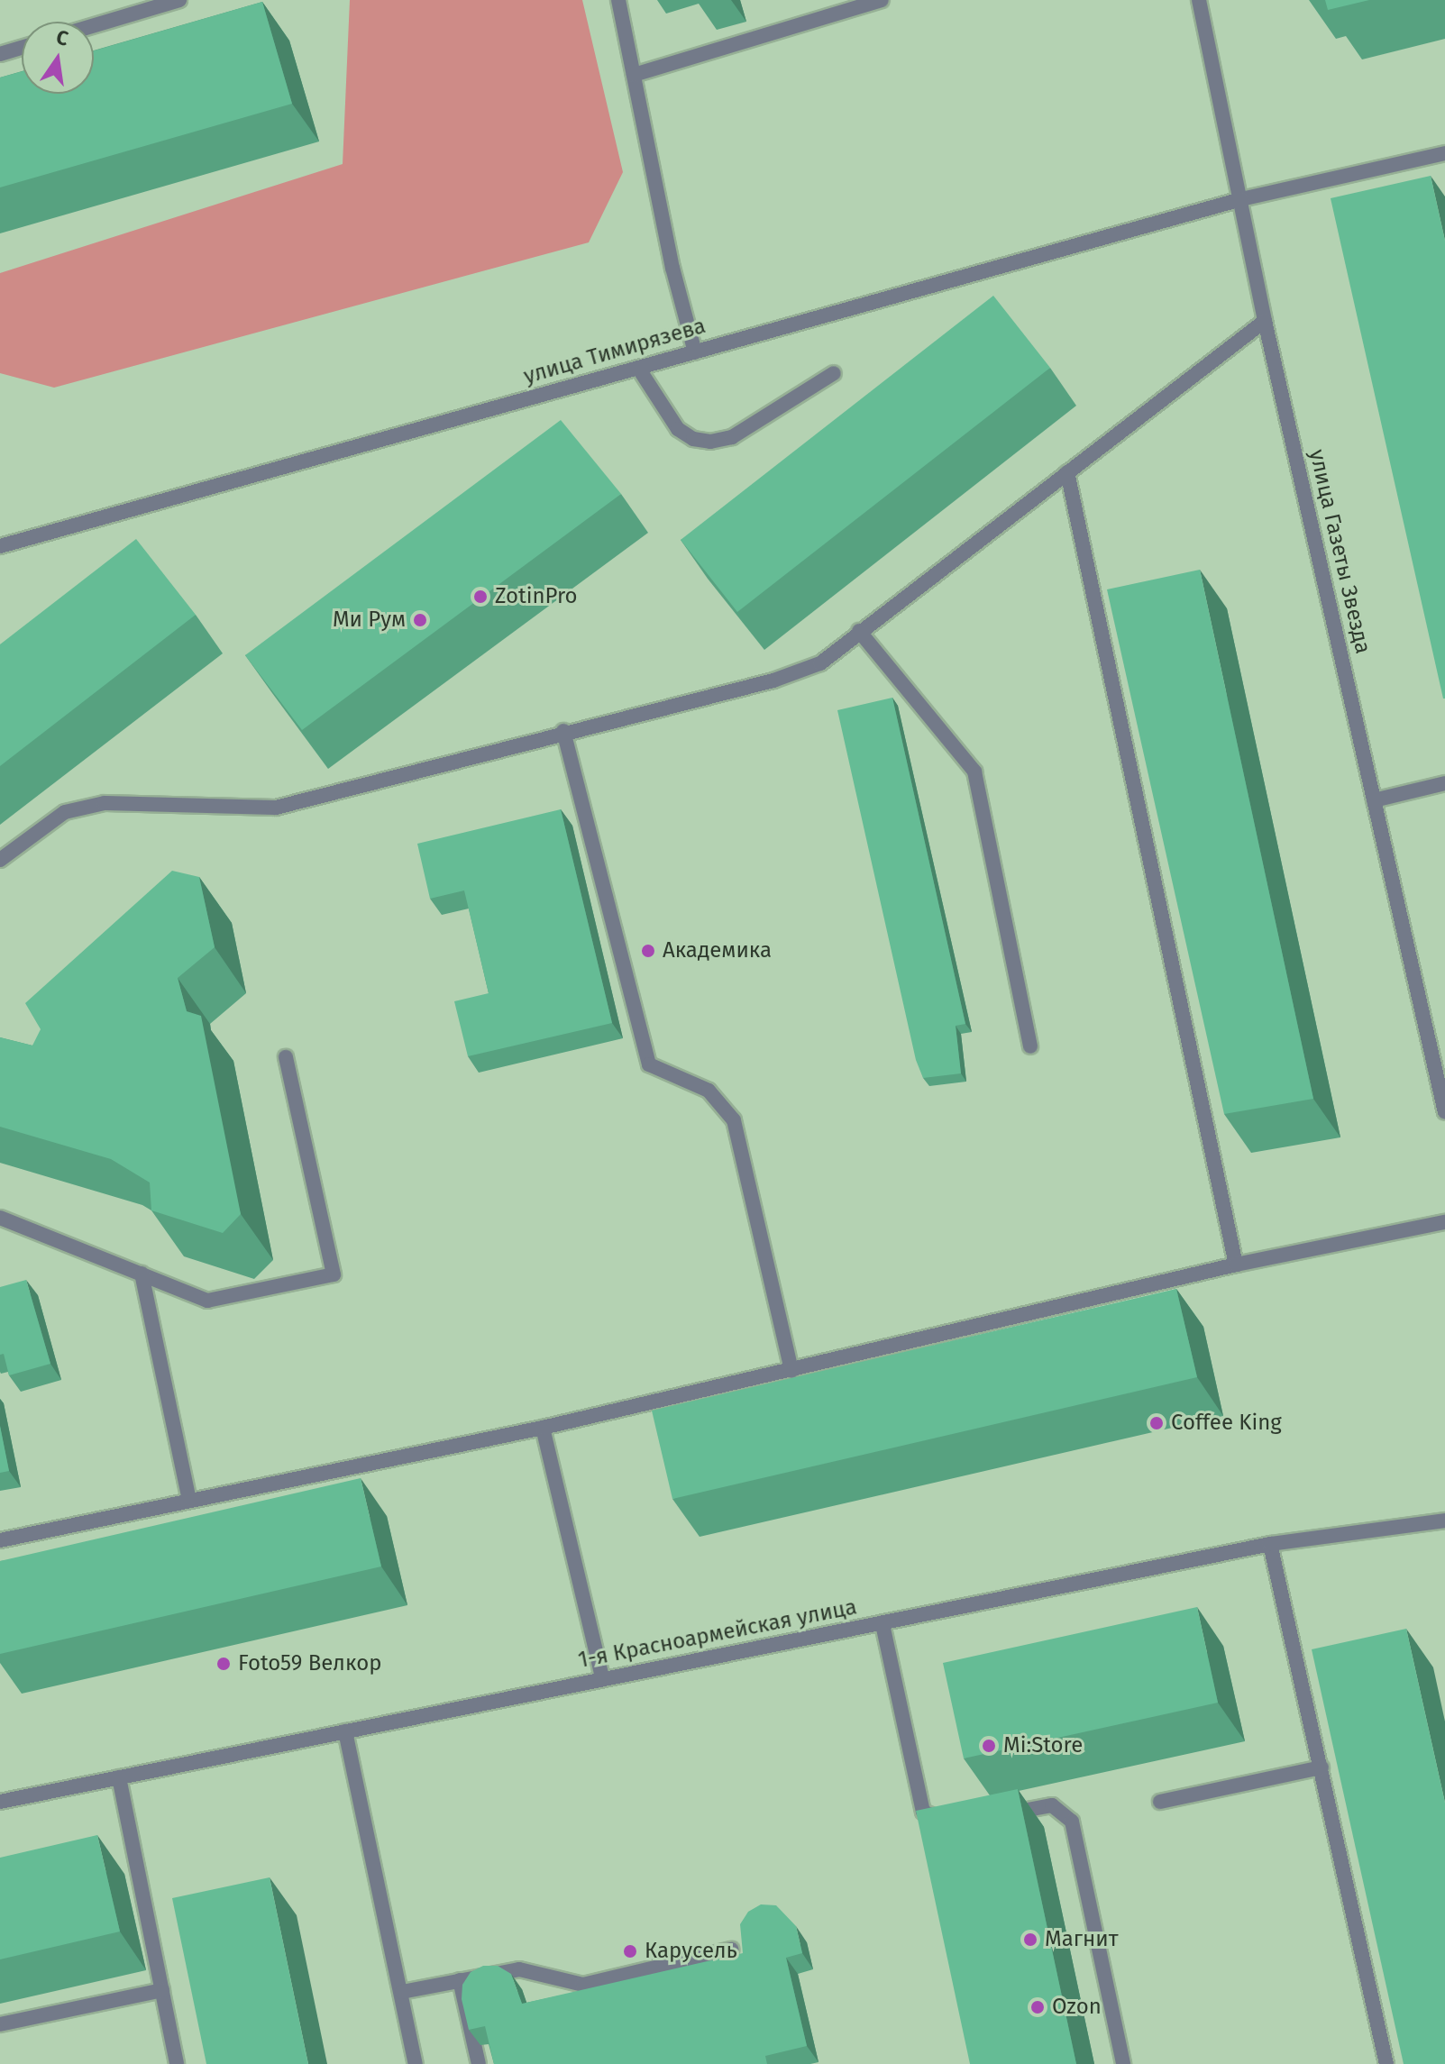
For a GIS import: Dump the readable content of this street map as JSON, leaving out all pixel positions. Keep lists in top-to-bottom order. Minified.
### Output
{"streets":{"street":["улица Тимирязева","улица Газеты Звезда","1-я Красноармейская улица"]},"crossings":[["улица Тимирязева","улица Газеты Звезда"]],"places":["ZotinPro","Ми Рум","Академика","Coffee King","Foto59 Велкор","Mi:Store","Магнит","Карусель","Ozon"],"north":"top"}
